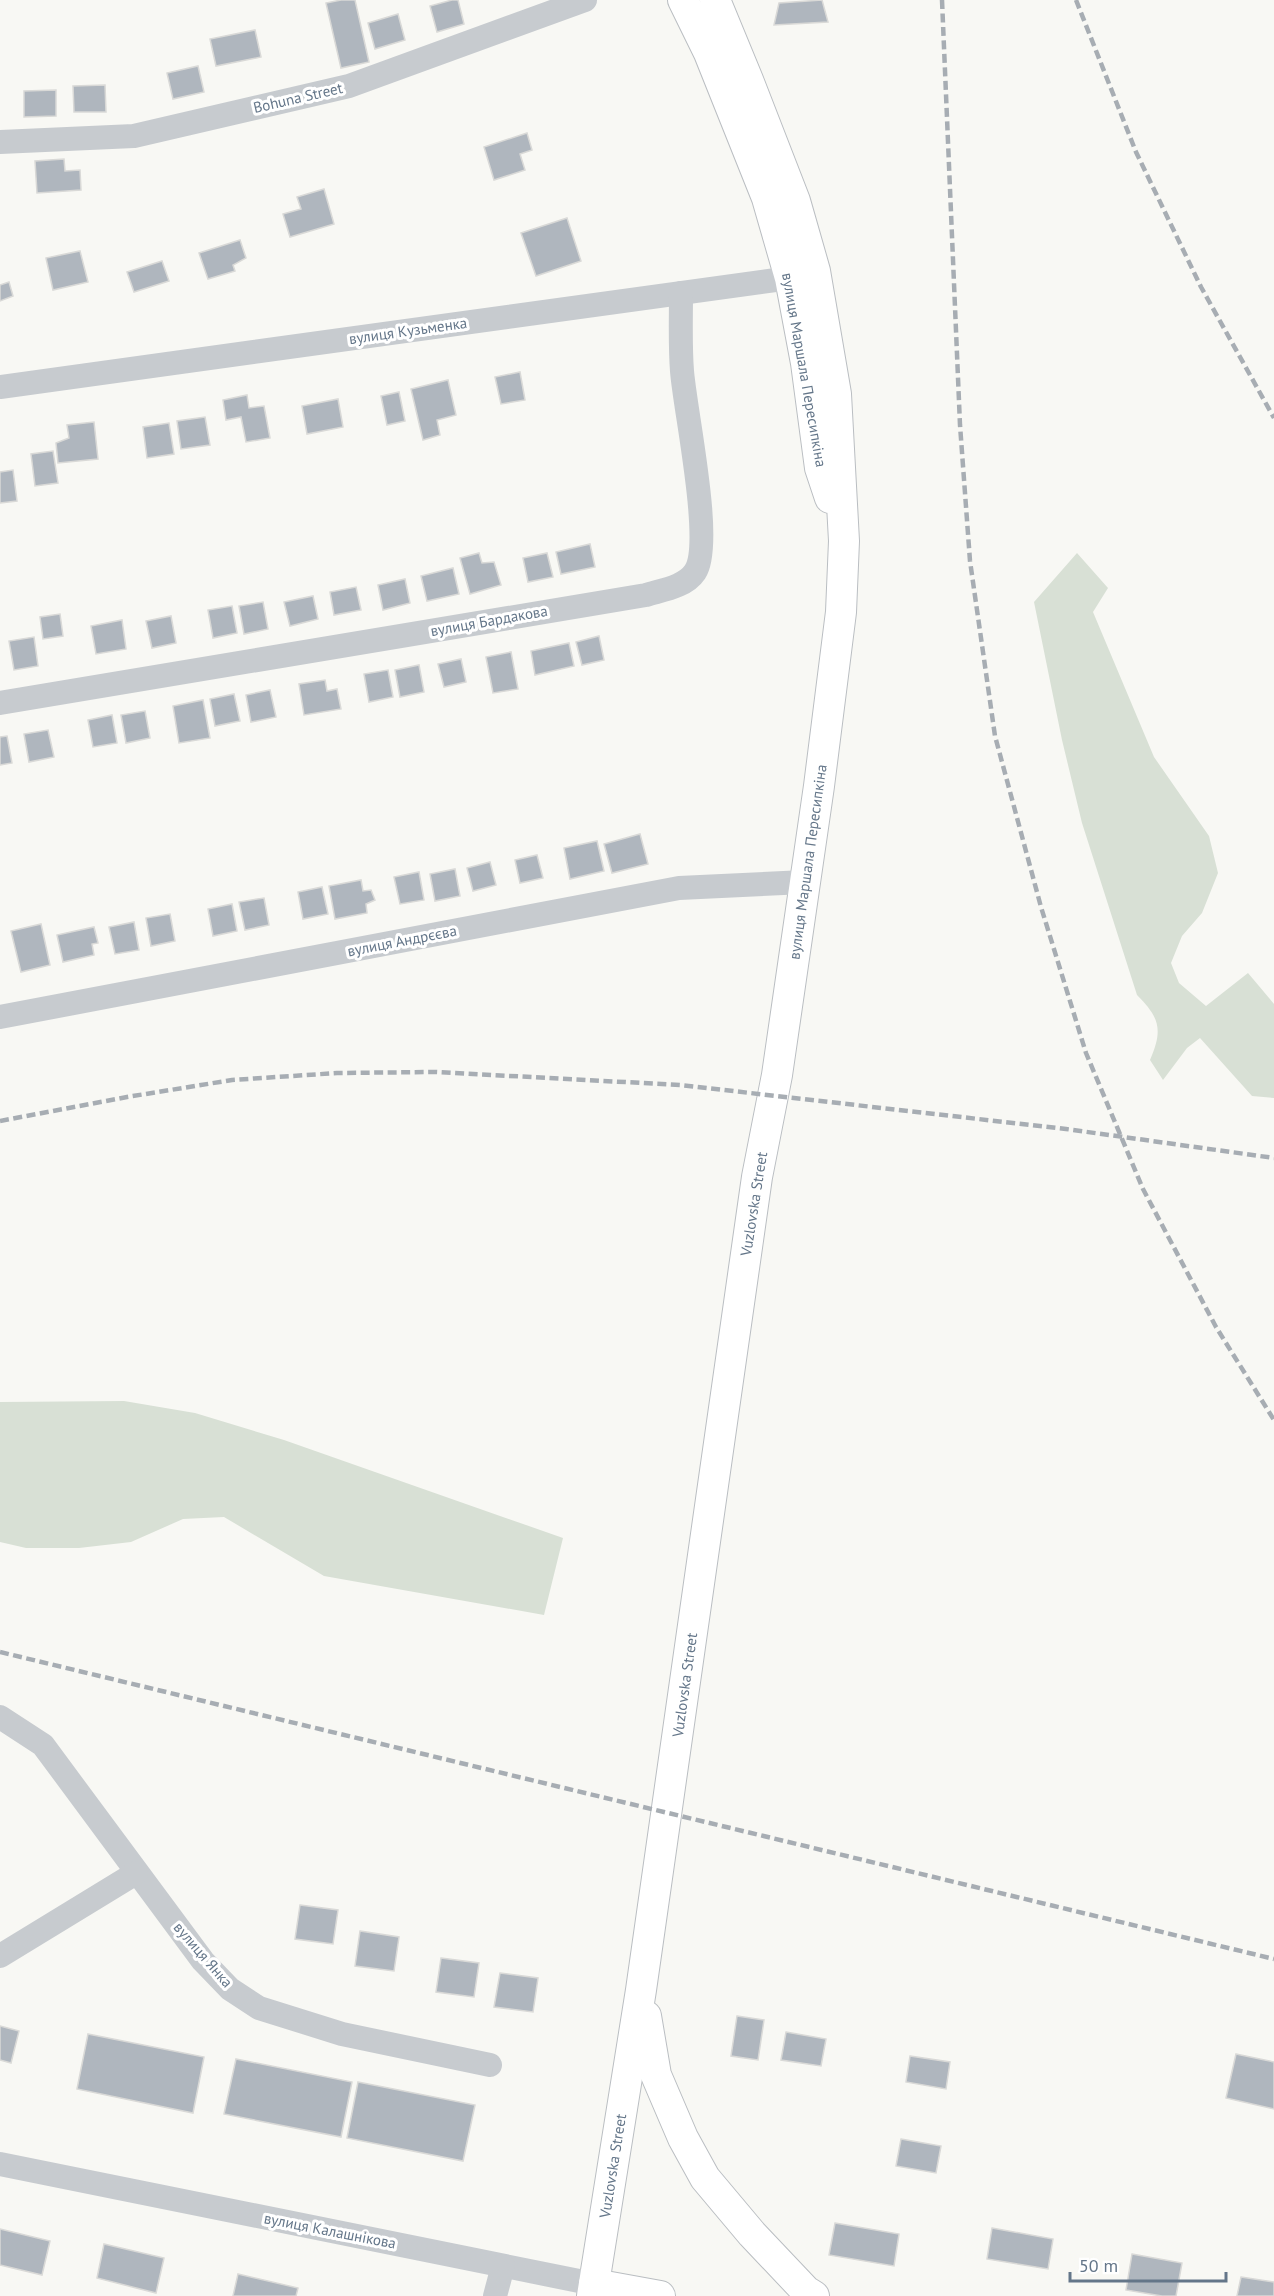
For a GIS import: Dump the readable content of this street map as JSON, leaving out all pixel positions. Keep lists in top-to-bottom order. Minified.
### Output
{"streets":{"main road":["вулиця Маршала Пересипкіна","Vuzlovska Street","вулиця Калашнікова"],"street":["Bohuna Street","вулиця Кузьменка","вулиця Бардакова","вулиця Андрєєва","вулиця Янка"]},"crossings":[["вулиця Кузьменка","вулиця Маршала Пересипкіна"],["вулиця Кузьменка","вулиця Бардакова"],["вулиця Маршала Пересипкіна","вулиця Андрєєва"],["вулиця Маршала Пересипкіна","Vuzlovska Street"],["Vuzlovska Street","вулиця Калашнікова"]],"scale_bar":"50 m"}
